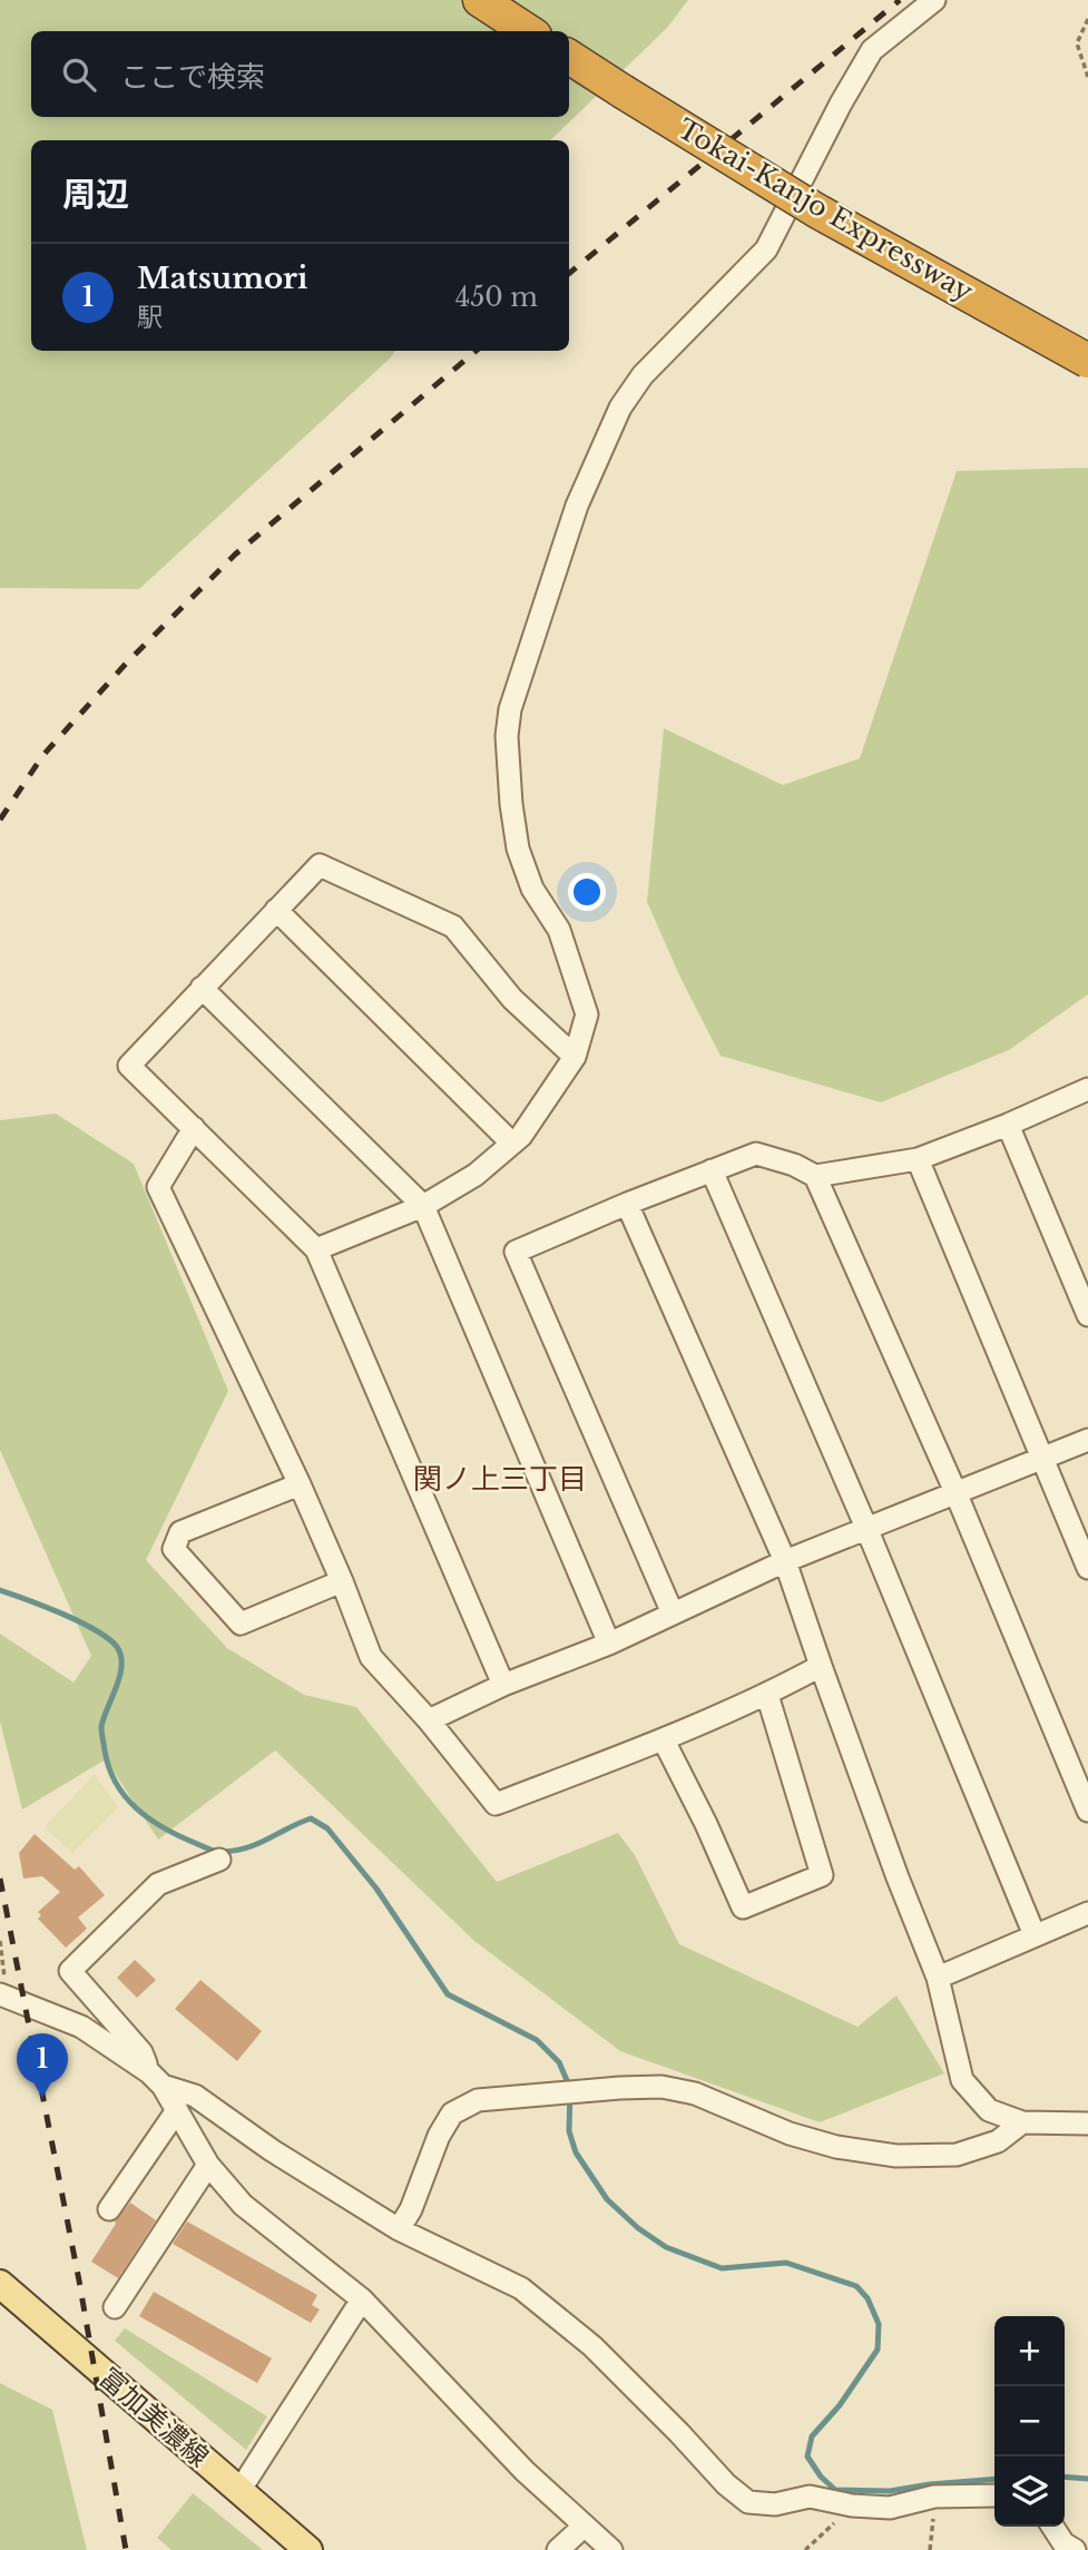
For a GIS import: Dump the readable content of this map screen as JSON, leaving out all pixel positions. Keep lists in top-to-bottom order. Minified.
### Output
{"streets":{"highway":["Tokai-Kanjo Expressway"],"main road":["富加美濃線"]},"districts":["関ノ上三丁目"],"page":{"search":"ここで検索","heading":"周辺","list":[{"mark":"1","name":"Matsumori","note":"駅","value":"450 m"}],"pins":"1","map_buttons":["+","−"]}}
